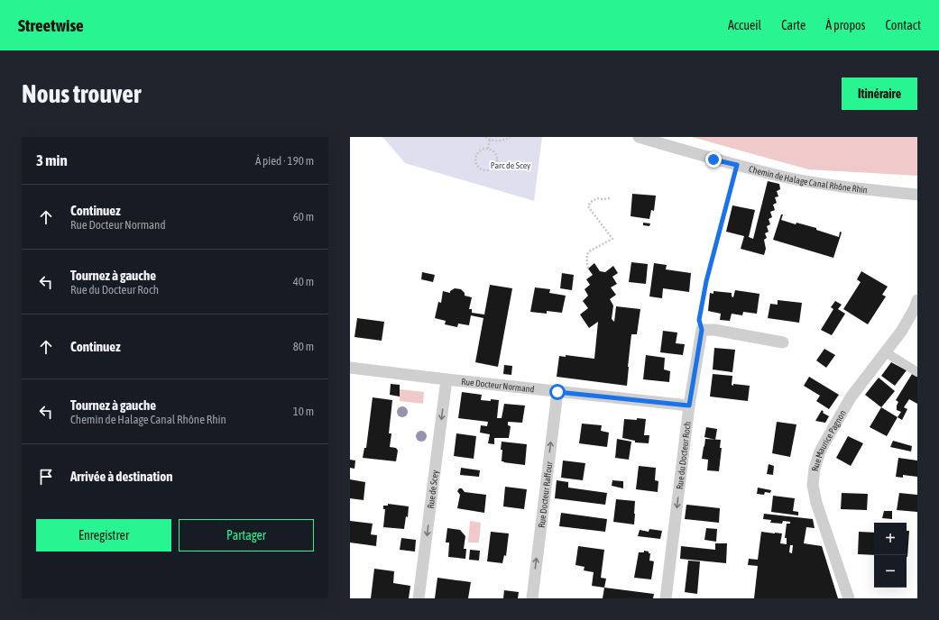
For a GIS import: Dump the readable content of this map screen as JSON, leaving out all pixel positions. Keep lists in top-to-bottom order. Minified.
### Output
{"streets":{"street":["Chemin de Halage Canal Rhône Rhin","Rue Docteur Normand","Rue Maurice Pagnon","Rue du Docteur Roch","Rue de Scey","Rue Docteur Raffour"]},"crossings":[["Rue Docteur Normand","Rue du Docteur Roch"],["Rue Docteur Normand","Rue de Scey"],["Rue Docteur Normand","Rue Docteur Raffour"]],"one_way":["Rue du Docteur Roch","Rue de Scey","Rue Docteur Raffour"],"parks":["Parc de Scey"],"page":{"header":"Streetwise","nav":["Accueil","Carte","À propos","Contact"],"buttons":["Itinéraire",["Enregistrer","Partager"]],"title":"Nous trouver","heading":["3 min","À pied · 190 m"],"list":[["Continuez","Rue Docteur Normand","60 m"],["Tournez à gauche","Rue du Docteur Roch","40 m"],["Continuez","80 m"],["Tournez à gauche","Chemin de Halage Canal Rhône Rhin","10 m"],"Arrivée à destination"],"map_buttons":["+","−"]}}
